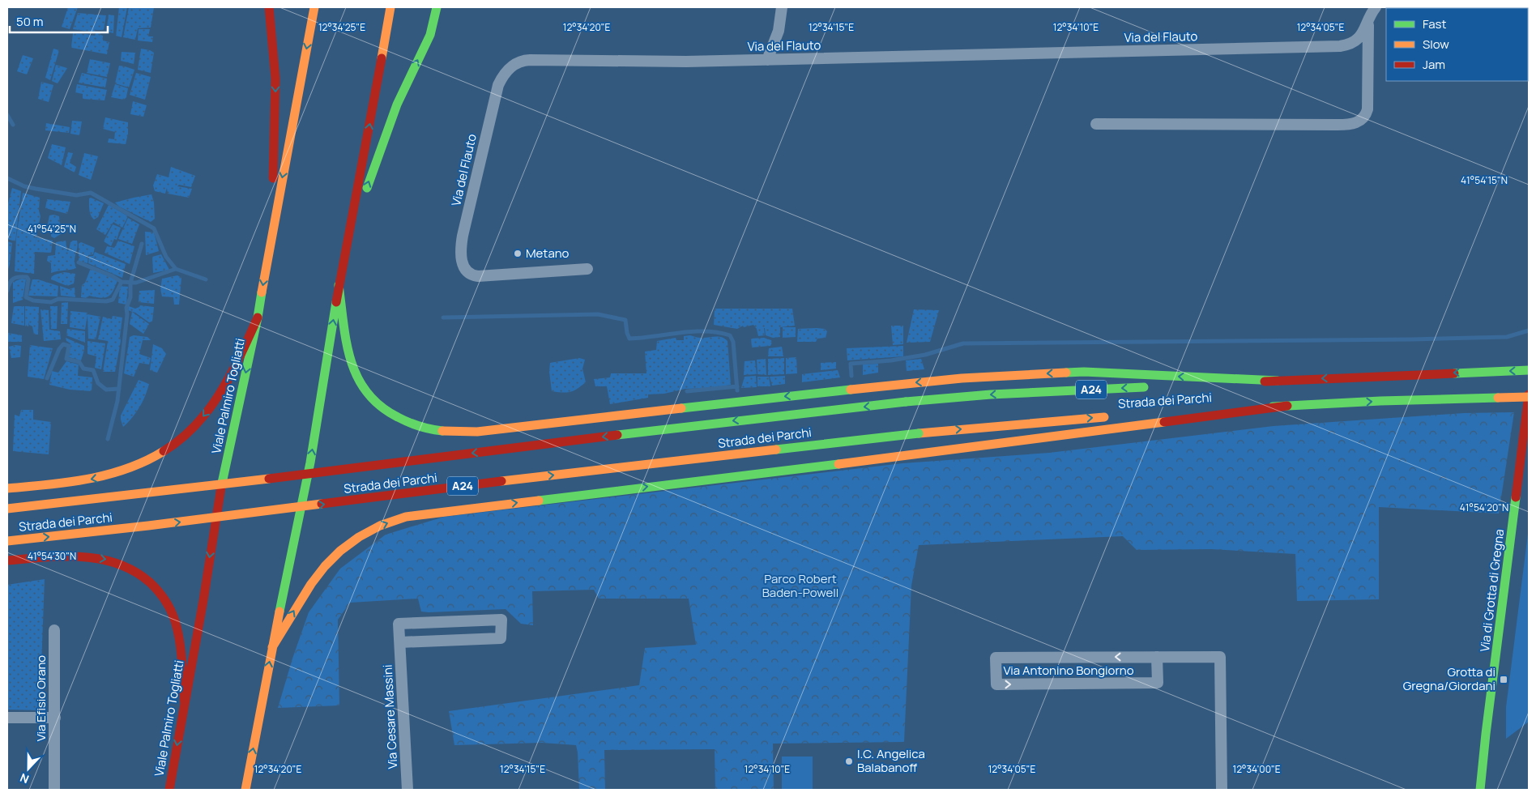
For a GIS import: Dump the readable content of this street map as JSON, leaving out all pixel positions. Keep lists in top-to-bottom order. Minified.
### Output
{"streets":{"main road":["A24","Viale Palmiro Togliatti","Strada dei Parchi","Via di Grotta di Gregna"],"street":["Via del Flauto","Via Antonino Bongiorno","Via Efisio Orano","Via Cesare Massini"]},"crossings":[["Strada dei Parchi","Via di Grotta di Gregna"]],"parks":["Parco Robert Baden-Powell"],"places":{"other":["Metano","I.C. Angelica Balabanoff"],"transit":["Grotta di Gregna/Giordani"]},"legend":["Fast","Slow","Jam"],"scale_bar":"50 m","north":"bottom","coordinates":["12°34'25\"E","12°34'20\"E","12°34'15\"E","12°34'10\"E","12°34'05\"E","41°54'15\"N","41°54'25\"N","41°54'20\"N","41°54'30\"N","12°34'00\"E"]}
